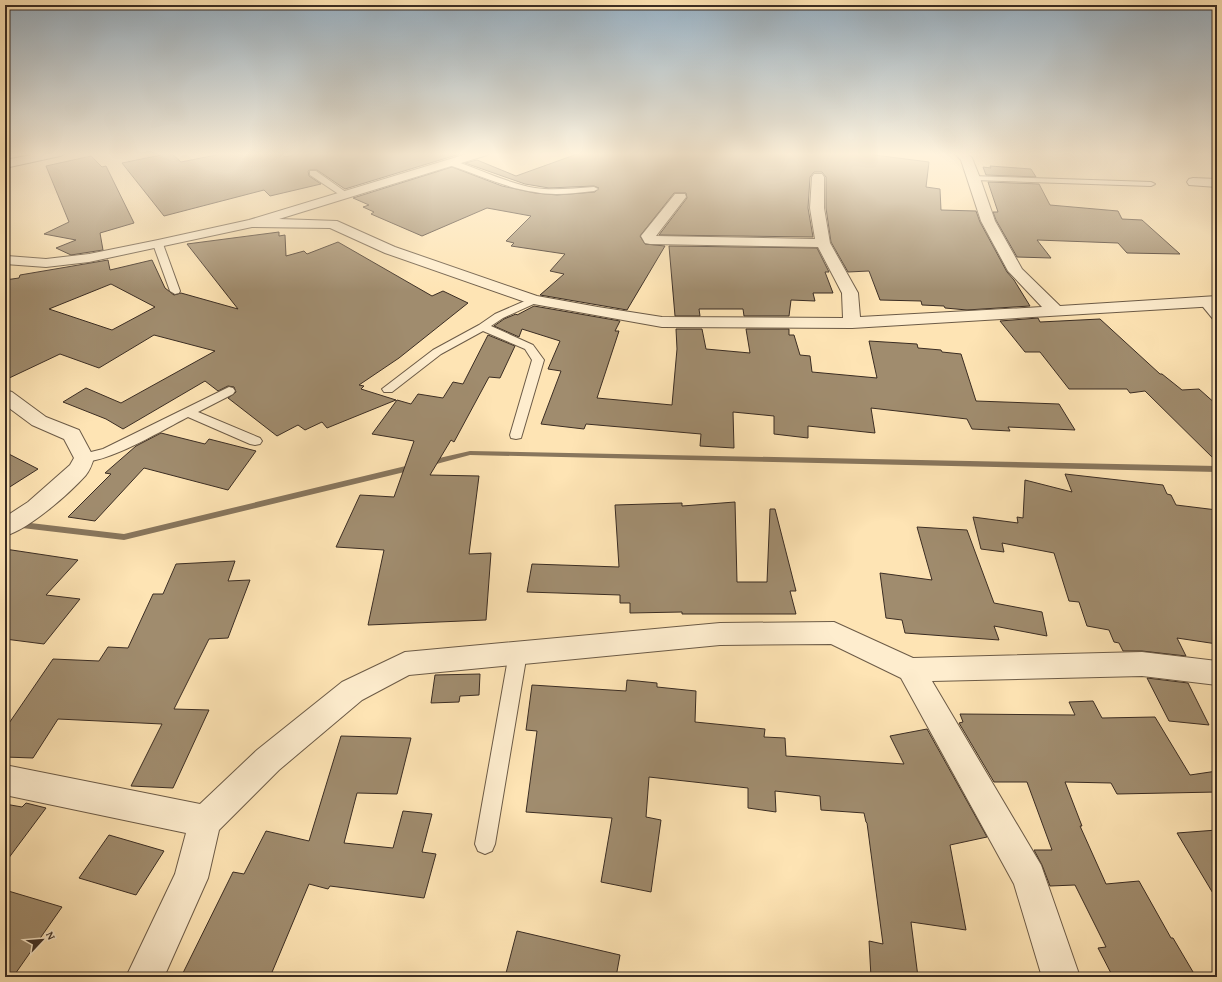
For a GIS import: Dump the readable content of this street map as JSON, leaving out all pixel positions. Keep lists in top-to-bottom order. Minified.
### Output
{"north":"top right"}
